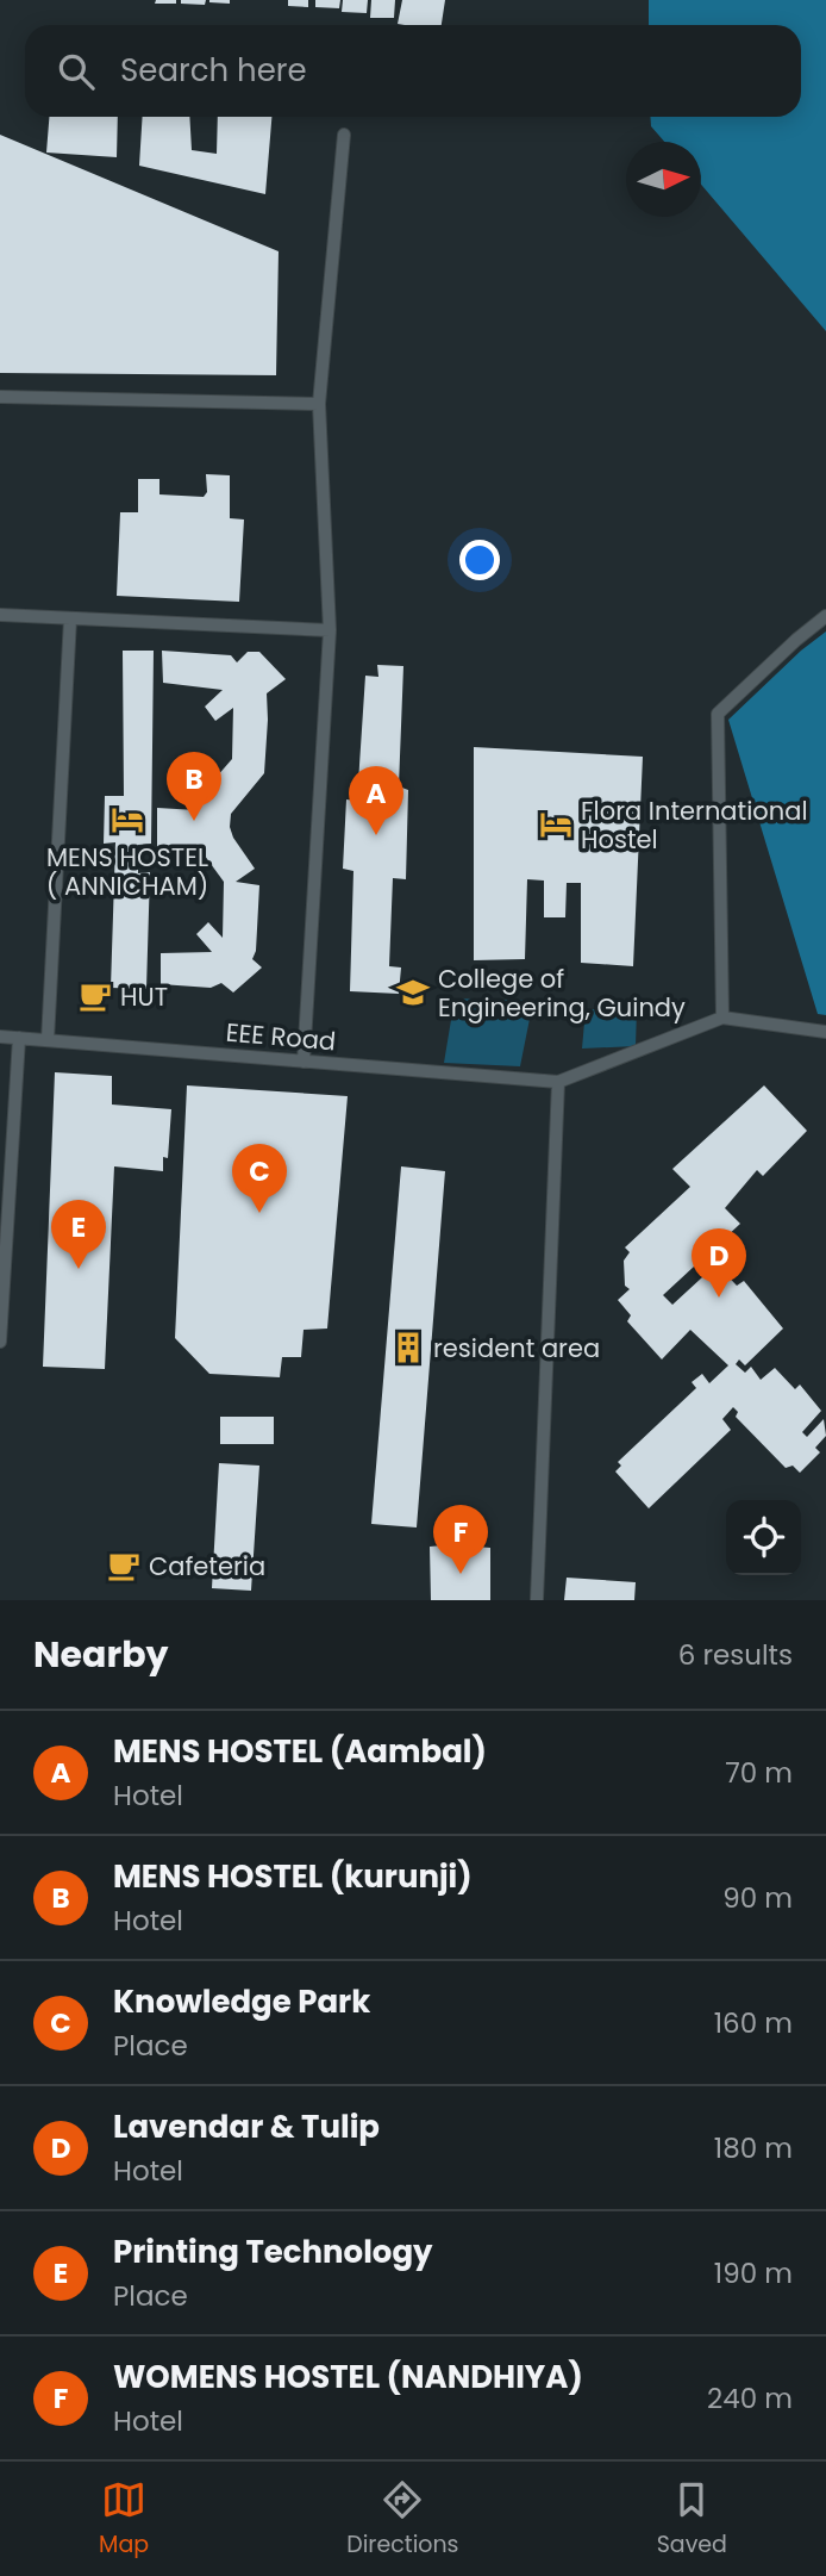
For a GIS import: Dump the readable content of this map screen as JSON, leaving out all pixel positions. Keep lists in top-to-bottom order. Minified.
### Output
{"streets":{"lane":["EEE Road"]},"places":{"hotel":["MENS HOSTEL ( ANNICHAM)","Flora International Hostel"],"school or university":["College of Engineering, Guindy"],"cafe":["HUT","Cafeteria"],"building":["resident area"]},"north":"right","page":{"search":"Search here","pins":["B","A","C","E","D","F"],"heading":["Nearby","6 results"],"list":[{"mark":"A","name":"MENS HOSTEL (Aambal)","note":"Hotel","value":"70 m"},{"mark":"B","name":"MENS HOSTEL (kurunji)","note":"Hotel","value":"90 m"},{"mark":"C","name":"Knowledge Park","note":"Place","value":"160 m"},{"mark":"D","name":"Lavendar & Tulip","note":"Hotel","value":"180 m"},{"mark":"E","name":"Printing Technology","note":"Place","value":"190 m"},{"mark":"F","name":"WOMENS HOSTEL (NANDHIYA)","note":"Hotel","value":"240 m"}],"nav":["Map","Directions","Saved"]}}
